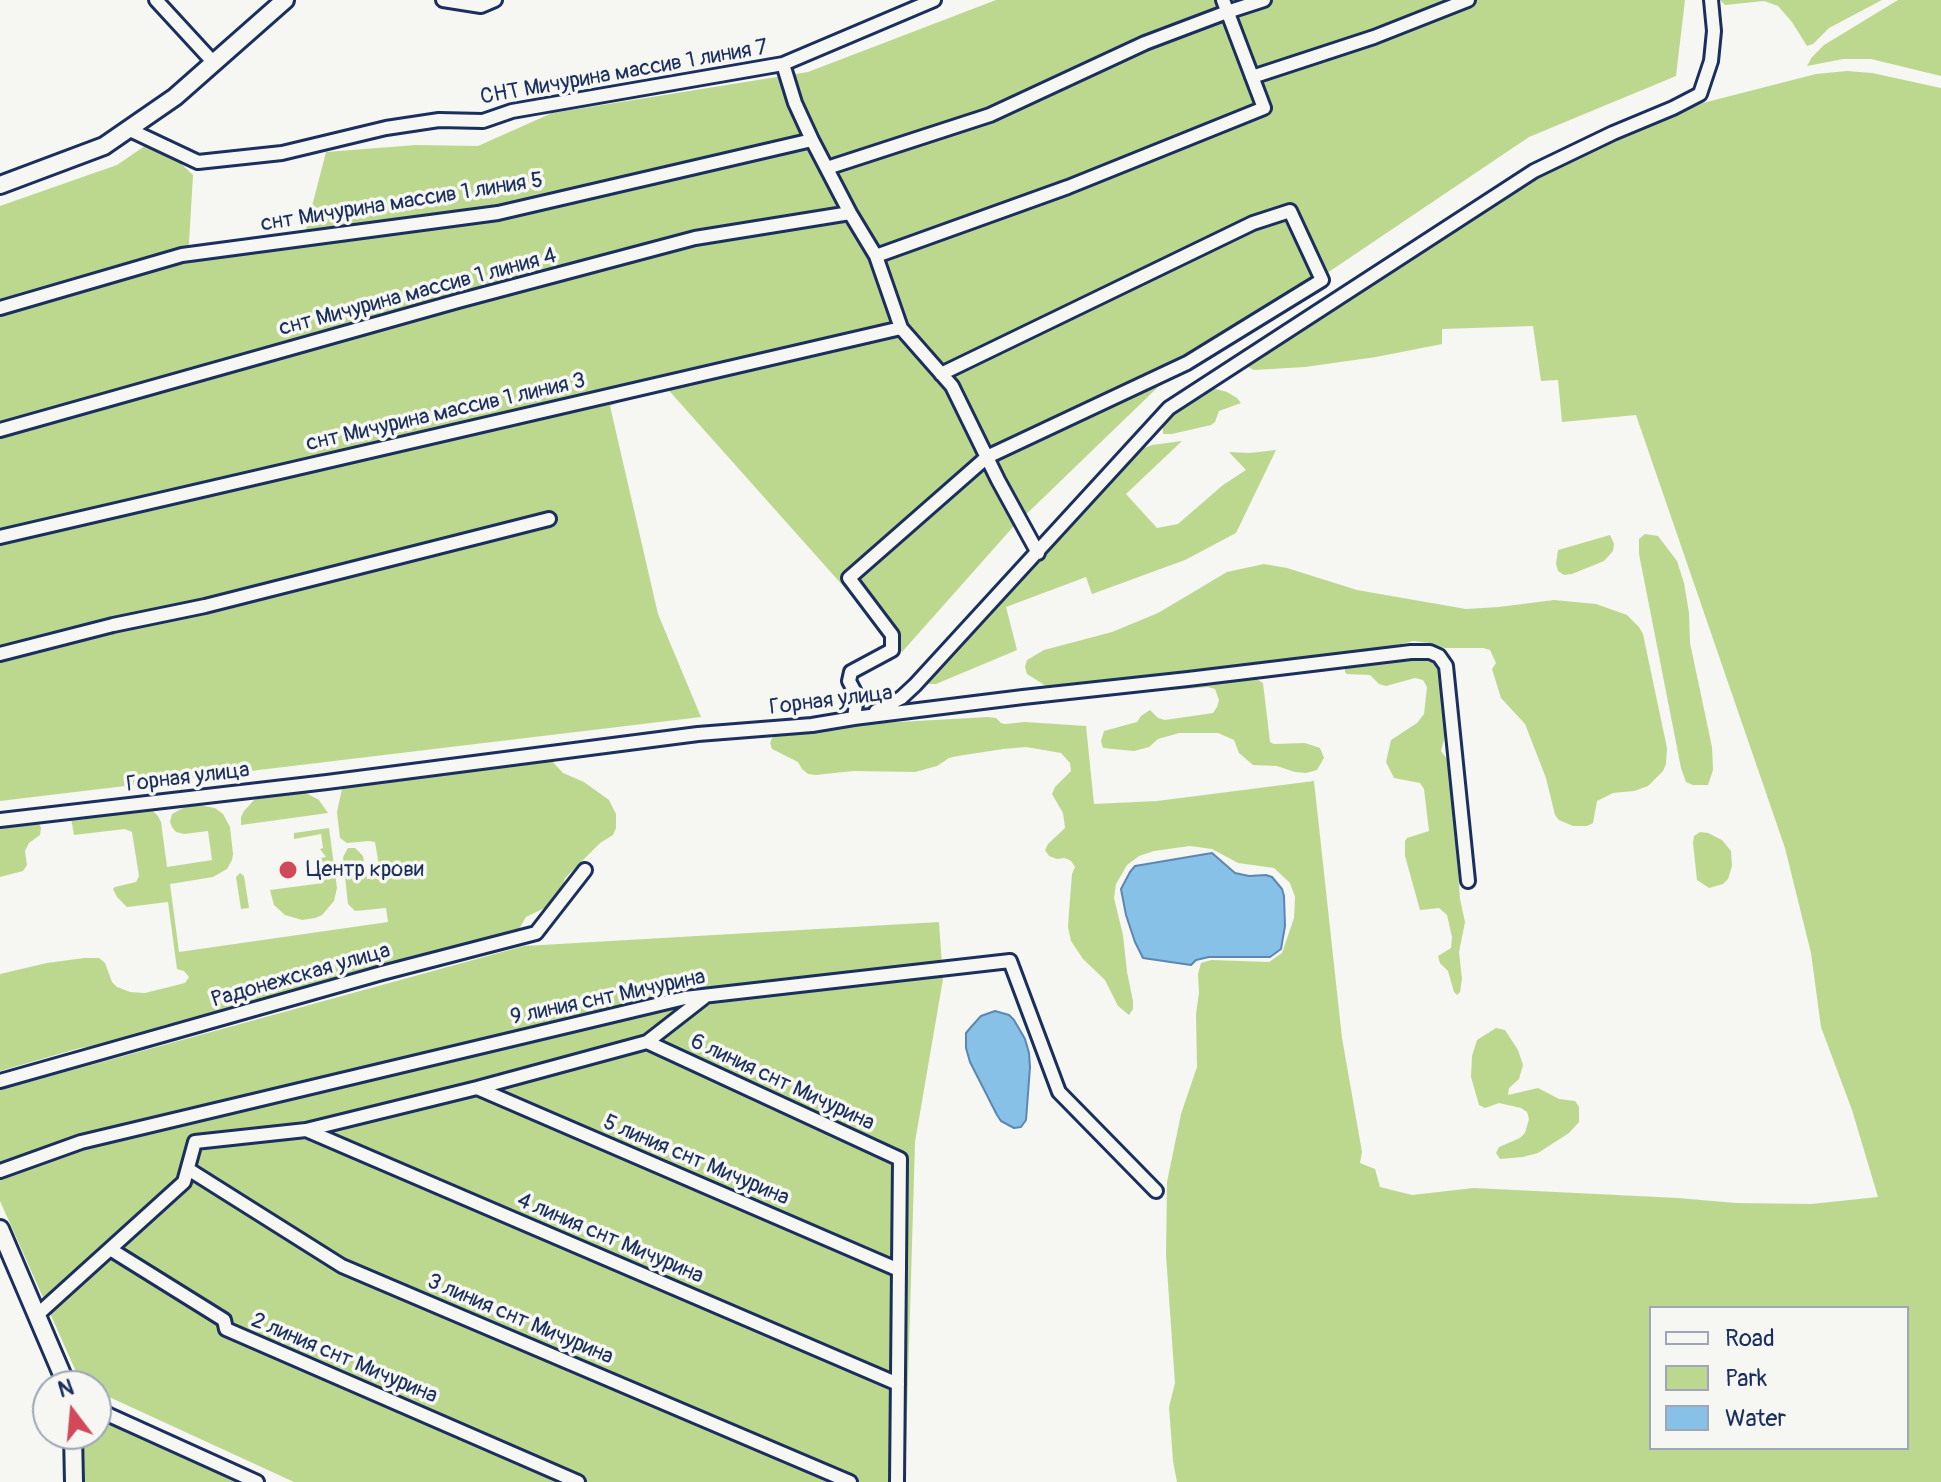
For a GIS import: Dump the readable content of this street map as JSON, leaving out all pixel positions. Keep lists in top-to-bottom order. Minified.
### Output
{"streets":{"street":["СНТ Мичурина массив 1 линия 7","снт Мичурина массив 1 линия 5","снт Мичурина массив 1 линия 4","снт Мичурина массив 1 линия 3","Горная улица","Радонежская улица","9 линия снт Мичурина","6 линия снт Мичурина","5 линия снт Мичурина","4 линия снт Мичурина","3 линия снт Мичурина","2 линия снт Мичурина"]},"crossings":[["6 линия снт Мичурина","5 линия снт Мичурина"]],"places":["Центр крови"],"legend":["Road","Park","Water"],"north":"top"}
